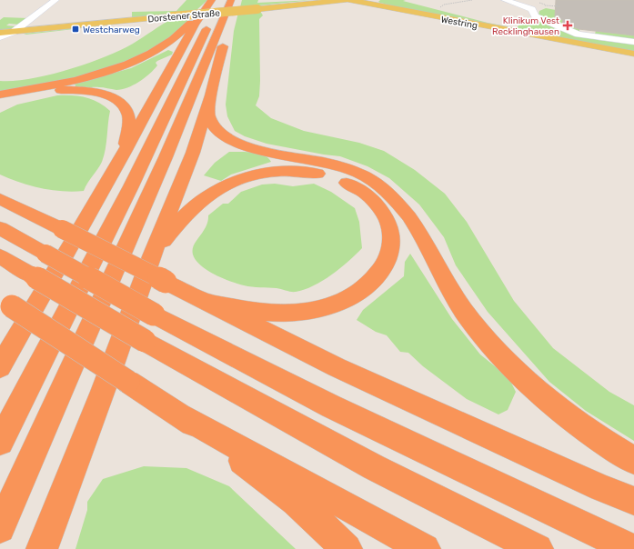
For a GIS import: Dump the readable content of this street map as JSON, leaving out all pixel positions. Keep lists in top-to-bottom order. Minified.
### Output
{"streets":{"main road":["Dorstener Straße","Westring"]},"places":{"health":["Klinikum Vest Recklinghausen"],"transit":["Westcharweg"]}}
